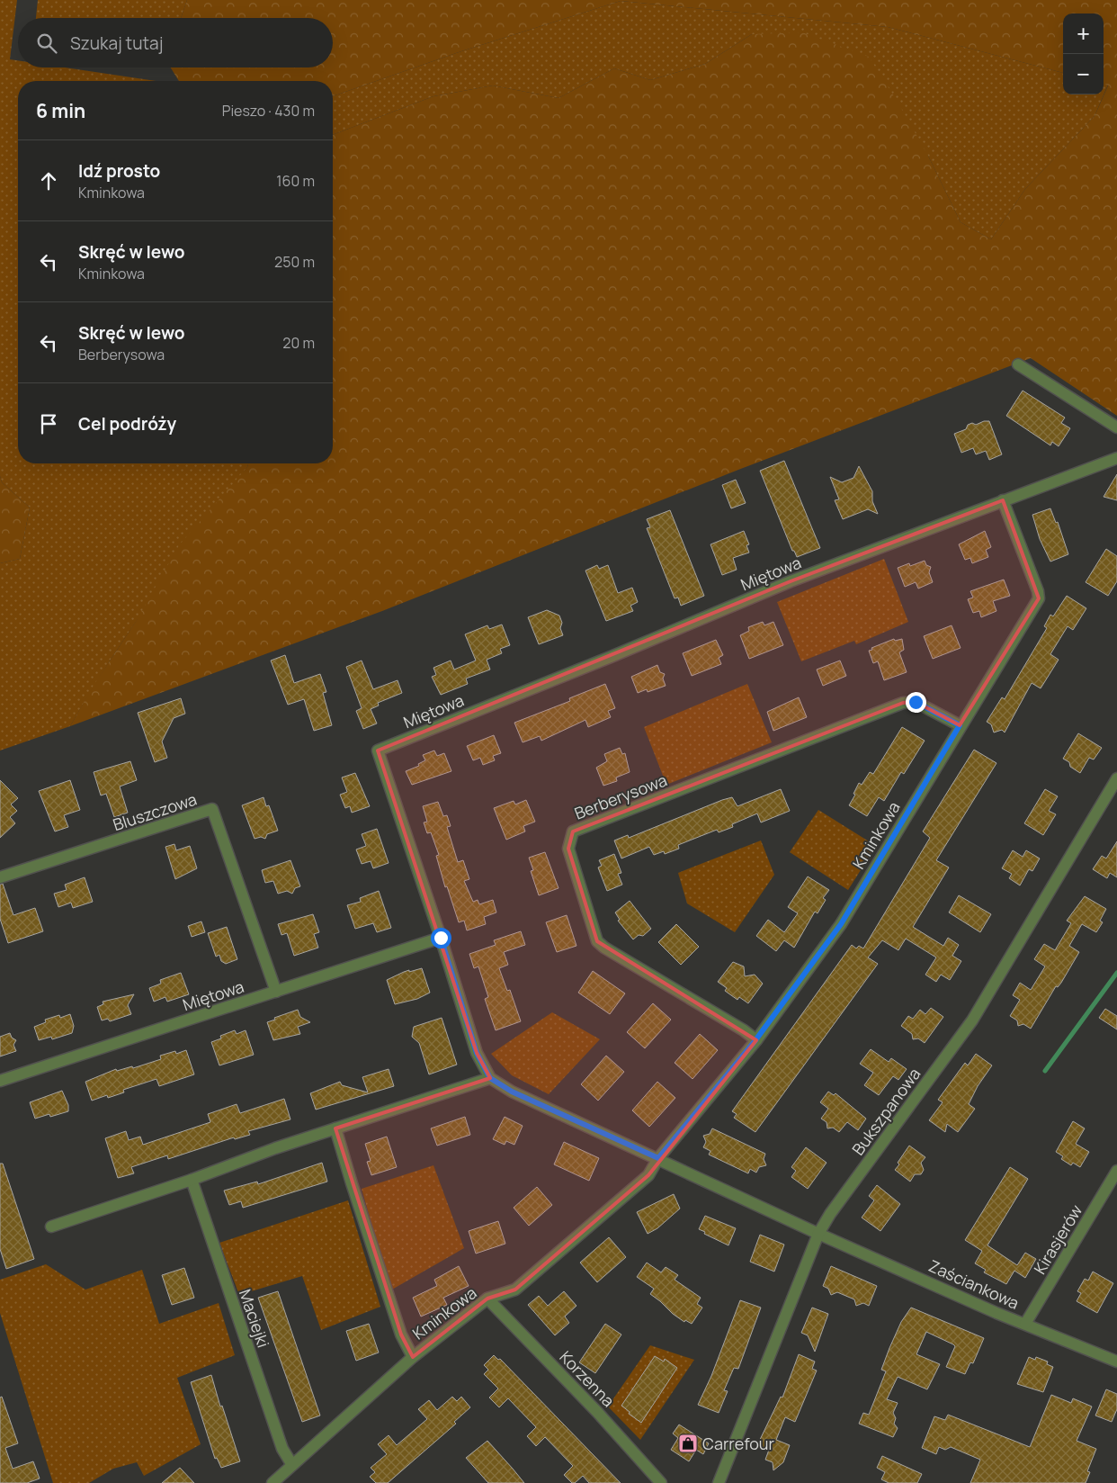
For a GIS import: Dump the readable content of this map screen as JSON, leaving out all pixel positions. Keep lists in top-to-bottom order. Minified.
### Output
{"streets":{"street":["Miętowa","Berberysowa","Bluszczowa","Kminkowa","Bukszpanowa","Kirasjerów","Zaściankowa","Maciejki","Korzenna"]},"crossings":[["Miętowa","Bluszczowa"],["Miętowa","Kminkowa"],["Berberysowa","Kminkowa"],["Kminkowa","Maciejki"],["Kminkowa","Korzenna"],["Bukszpanowa","Zaściankowa"],["Kirasjerów","Zaściankowa"]],"places":{"shop":["Carrefour"]},"page":{"map_buttons":["+","−"],"search":"Szukaj tutaj","heading":["6 min","Pieszo · 430 m"],"list":[["Idź prosto","Kminkowa","160 m"],["Skręć w lewo","Kminkowa","250 m"],["Skręć w lewo","Berberysowa","20 m"],"Cel podróży"]}}
